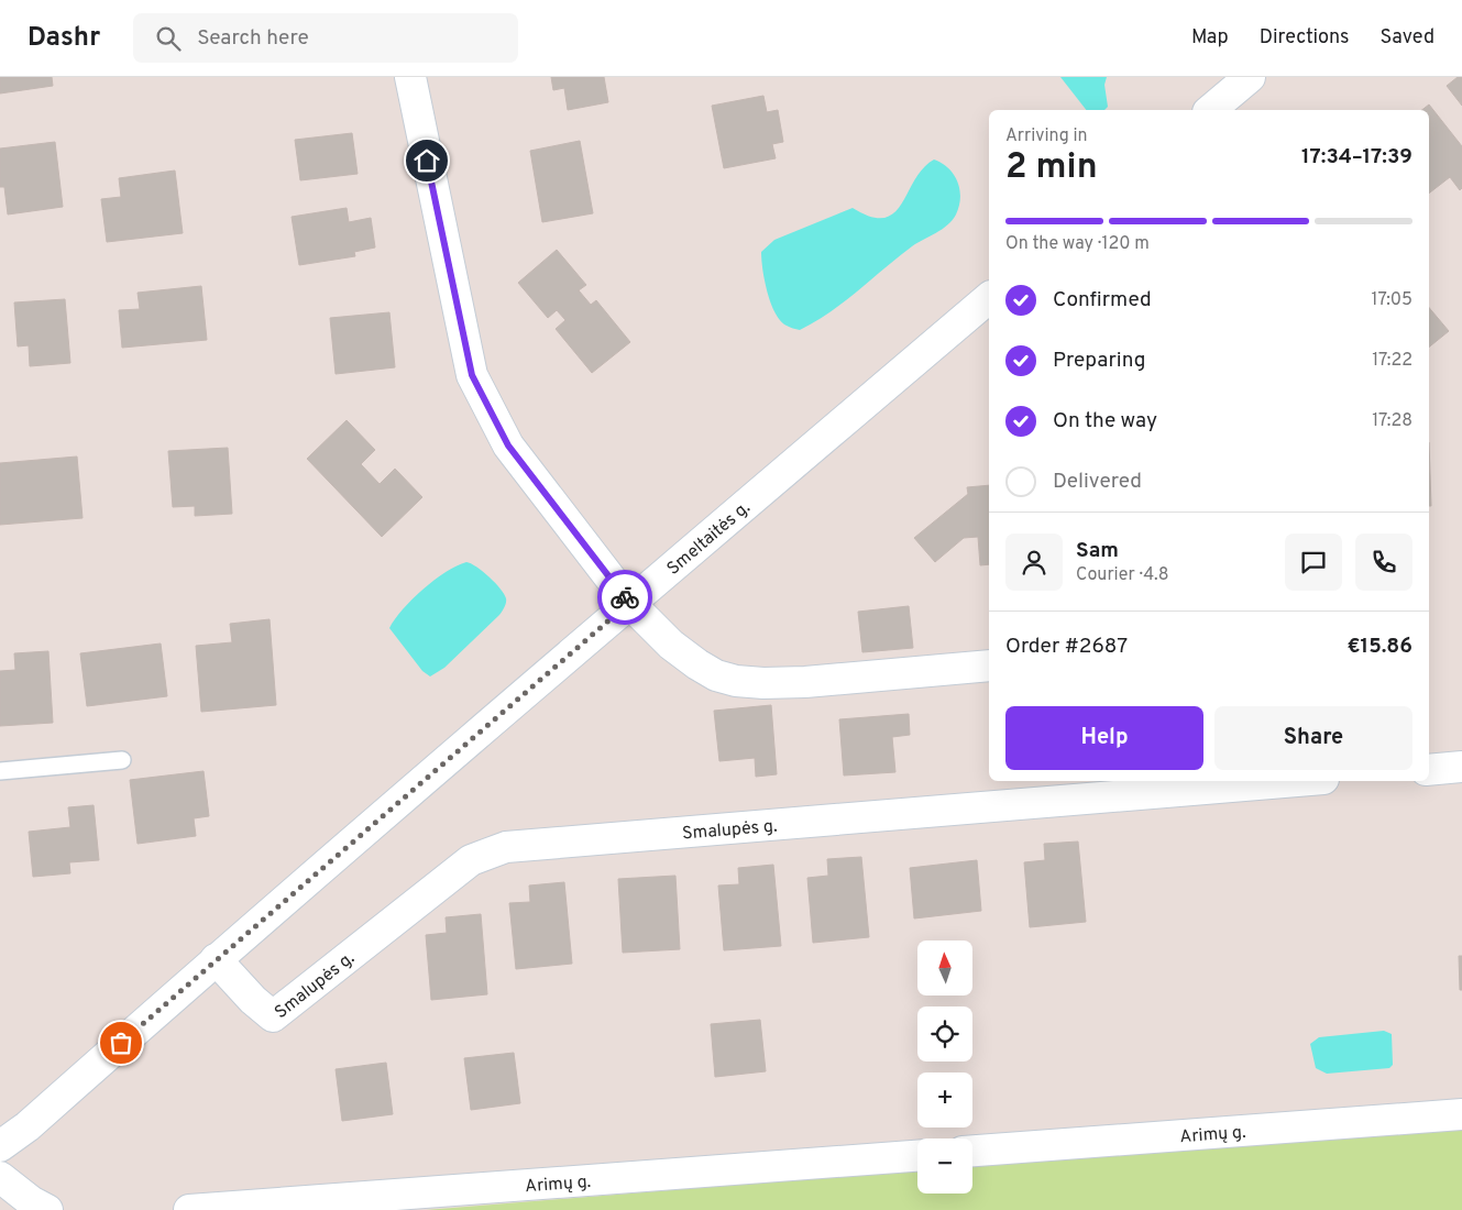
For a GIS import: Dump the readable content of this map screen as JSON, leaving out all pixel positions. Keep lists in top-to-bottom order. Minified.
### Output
{"streets":{"main road":["Smeltaitės g.","Smalupės g.","Arimų g."]},"crossings":[["Smeltaitės g.","Smalupės g."]],"north":"top","page":{"header":"Dashr","search":"Search here","nav":["Map","Directions","Saved"],"heading":["2 min","Arriving in","17:34–17:39"],"panel":["Sam","Courier · 4.8","Order #2687","€15.86"],"bar":"On the way · 120 m","list":[["Confirmed","17:05"],["Preparing","17:22"],["On the way","17:28"],"Delivered"],"buttons":["Help","Share"],"map_buttons":["+","−"]}}
